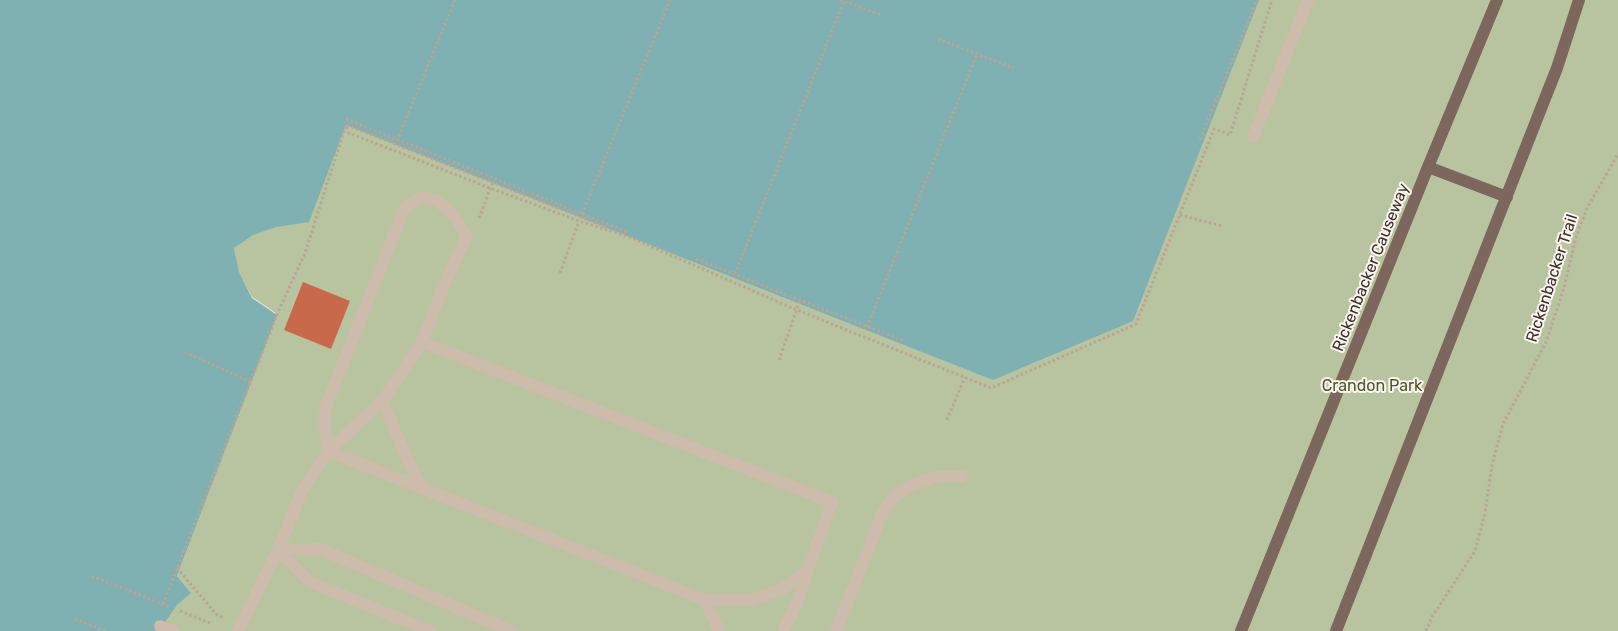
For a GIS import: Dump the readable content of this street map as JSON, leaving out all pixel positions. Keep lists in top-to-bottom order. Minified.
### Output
{"streets":{"main road":["Rickenbacker Causeway"],"path":["Rickenbacker Trail"]},"parks":["Crandon Park"]}
